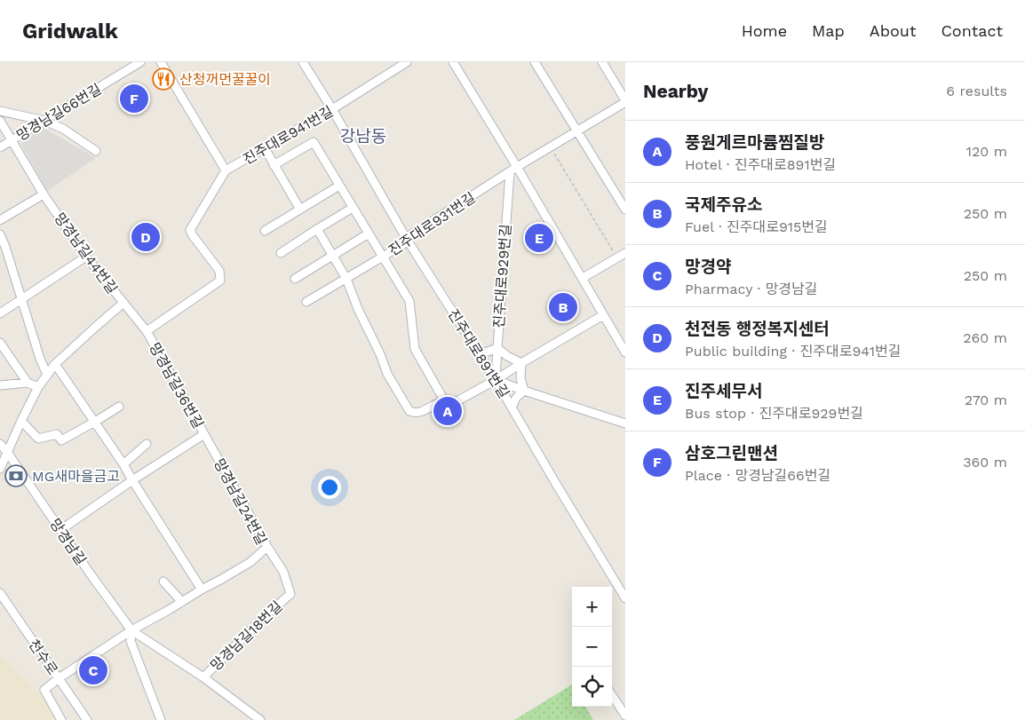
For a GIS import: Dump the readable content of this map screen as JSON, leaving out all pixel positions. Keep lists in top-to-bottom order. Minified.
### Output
{"streets":{"street":["망경남길66번길","진주대로941번길","진주대로931번길","망경남길44번길","진주대로929번길","진주대로891번길","망경남길36번길","망경남길24번길","망경남길","망경남길18번길","천수로"]},"crossings":[["망경남길66번길","망경남길44번길"],["진주대로941번길","진주대로891번길"],["진주대로941번길","망경남길36번길"],["진주대로931번길","진주대로929번길"],["진주대로931번길","진주대로891번길"],["망경남길44번길","망경남길36번길"],["망경남길44번길","망경남길"],["진주대로929번길","진주대로891번길"],["망경남길36번길","망경남길24번길"],["망경남길36번길","망경남길"],["망경남길24번길","망경남길"],["망경남길24번길","망경남길18번길"],["망경남길","망경남길18번길"]],"districts":["강남동"],"places":{"restaurant":["산청꺼먼꿀꿀이"],"bank":["MG새마을금고"]},"page":{"header":"Gridwalk","nav":["Home","Map","About","Contact"],"heading":["Nearby","6 results"],"pins":["F","D","E","B","A","C"],"list":[{"mark":"A","name":"풍원게르마륨찜질방","note":"Hotel · 진주대로891번길","value":"120 m"},{"mark":"B","name":"국제주유소","note":"Fuel · 진주대로915번길","value":"250 m"},{"mark":"C","name":"망경약","note":"Pharmacy · 망경남길","value":"250 m"},{"mark":"D","name":"천전동 행정복지센터","note":"Public building · 진주대로941번길","value":"260 m"},{"mark":"E","name":"진주세무서","note":"Bus stop · 진주대로929번길","value":"270 m"},{"mark":"F","name":"삼호그린맨션","note":"Place · 망경남길66번길","value":"360 m"}],"map_buttons":["+","−"]}}
